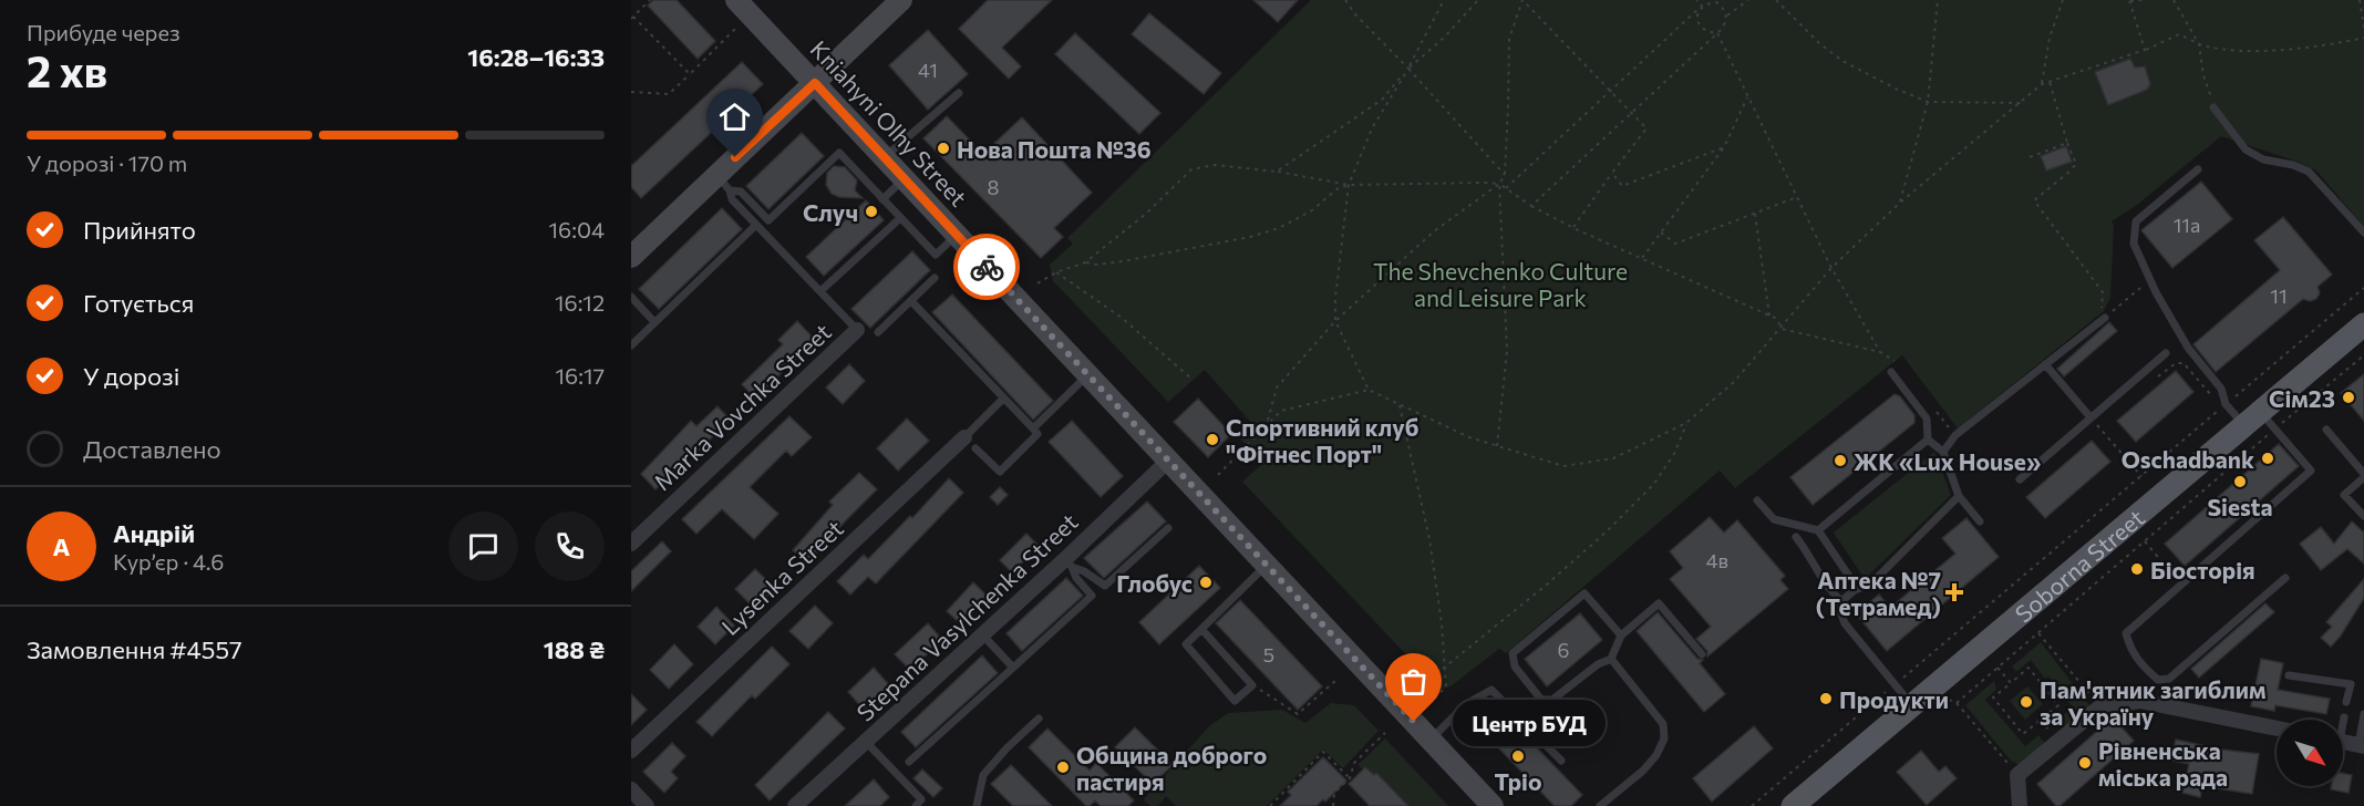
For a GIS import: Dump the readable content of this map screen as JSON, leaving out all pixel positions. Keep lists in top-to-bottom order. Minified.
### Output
{"streets":{"main road":["Soborna Street"],"street":["Kniahyni Olhy Street","Marka Vovchka Street","Lysenka Street","Stepana Vasylchenka Street"]},"crossings":[["Kniahyni Olhy Street","Stepana Vasylchenka Street"]],"parks":["The Shevchenko Culture and Leisure Park"],"places":{"other":["Нова Пошта №36","Случ","Сім23","Спортивний клуб \"Фітнес Порт\"","Oschadbank","ЖК «Lux House»","Siesta","Біосторія","Глобус","Продукти","Пам'ятник загиблим за Україну","Центр БУД","Тріо","Рівненська міська рада","Община доброго пастиря"],"health":["Аптека №7 (Тетрамед)"]},"house_numbers":["41","8","11а","11","4в","6","5"],"north":"bottom right","page":{"heading":["2 хв","Прибуде через","16:28–16:33"],"panel":["Андрій","Кур’єр · 4.6","Замовлення #4557","188 ₴"],"bar":"У дорозі · 170 m","list":[["Прийнято","16:04"],["Готується","16:12"],["У дорозі","16:17"],"Доставлено"],"round":"А","bubble":"Центр БУД"}}
